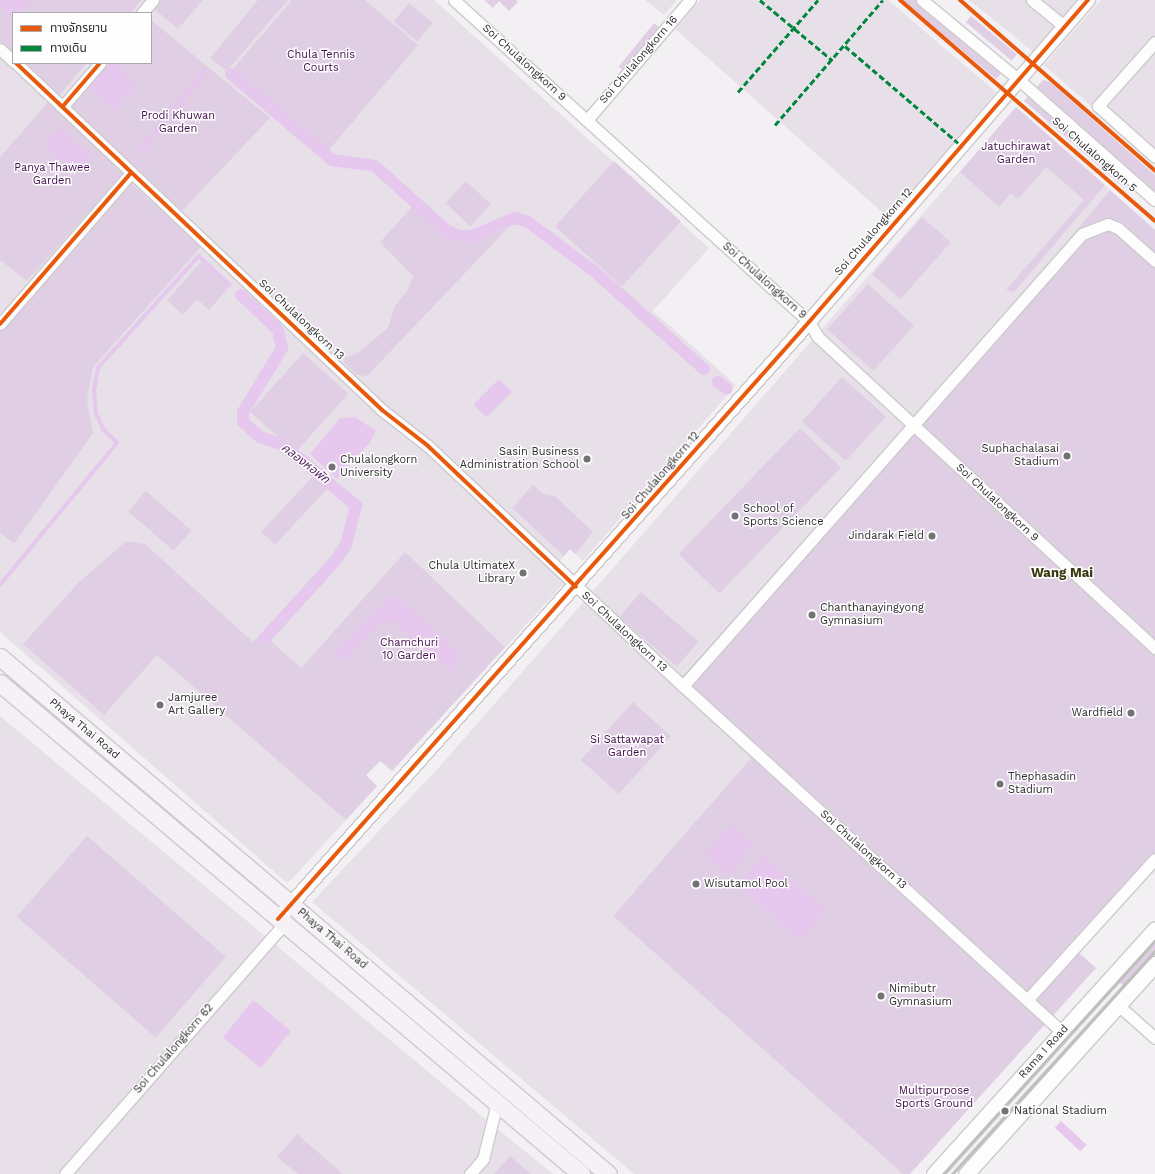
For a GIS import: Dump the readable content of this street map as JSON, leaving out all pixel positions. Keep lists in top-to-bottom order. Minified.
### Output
{"streets":{"main road":["Phaya Thai Road","Rama I Road"],"street":["Soi Chulalongkorn 16","Soi Chulalongkorn 9","Soi Chulalongkorn 5","Soi Chulalongkorn 12","Soi Chulalongkorn 13","Soi Chulalongkorn 62"]},"crossings":[["Soi Chulalongkorn 16","Soi Chulalongkorn 9"],["Soi Chulalongkorn 9","Soi Chulalongkorn 12"],["Soi Chulalongkorn 5","Soi Chulalongkorn 12"],["Soi Chulalongkorn 12","Soi Chulalongkorn 13"],["Soi Chulalongkorn 12","Phaya Thai Road"],["Soi Chulalongkorn 12","Soi Chulalongkorn 62"],["Soi Chulalongkorn 13","Rama I Road"],["Phaya Thai Road","Soi Chulalongkorn 62"]],"districts":["Wang Mai"],"water":["คลองหอพัก"],"parks":["Chula Tennis Courts","Prodi Khuwan Garden","Jatuchirawat Garden","Panya Thawee Garden","Chamchuri 10 Garden","Si Sattawapat Garden","Multipurpose Sports Ground"],"places":["Suphachalasai Stadium","Sasin Business Administration School","Chulalongkorn University","School of Sports Science","Jindarak Field","Chula UltimateX Library","Chanthanayingyong Gymnasium","Jamjuree Art Gallery","Wardfield","Thephasadin Stadium","Wisutamol Pool","Nimibutr Gymnasium","National Stadium"],"legend":["ทางจักรยาน","ทางเดิน"]}
